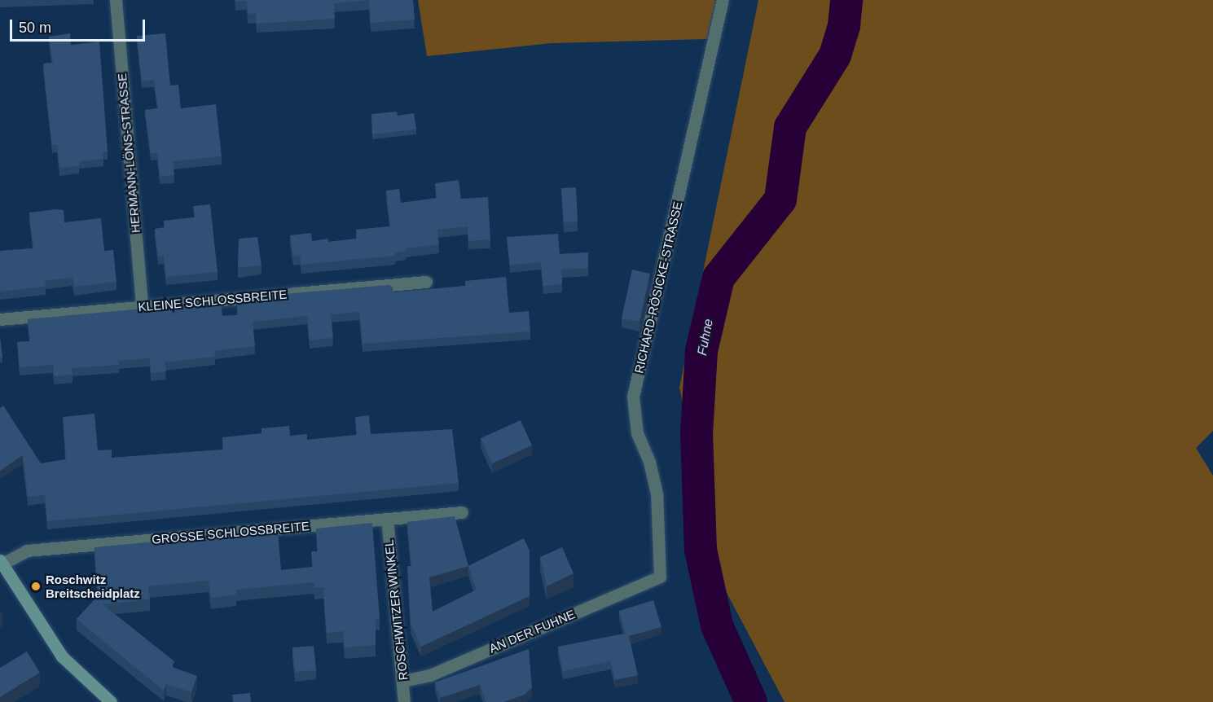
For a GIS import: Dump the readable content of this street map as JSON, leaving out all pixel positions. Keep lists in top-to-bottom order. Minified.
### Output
{"streets":{"street":["HERMANN-LÖNS-STRASSE","RICHARD-RÖSICKE-STRASSE","KLEINE SCHLOSSBREITE","GROSSE SCHLOSSBREITE","ROSCHWITZER WINKEL","AN DER FUHNE"]},"crossings":[["HERMANN-LÖNS-STRASSE","KLEINE SCHLOSSBREITE"],["RICHARD-RÖSICKE-STRASSE","AN DER FUHNE"],["GROSSE SCHLOSSBREITE","ROSCHWITZER WINKEL"],["ROSCHWITZER WINKEL","AN DER FUHNE"]],"water":["Fuhne"],"places":["Roschwitz Breitscheidplatz"],"scale_bar":"50 m"}
